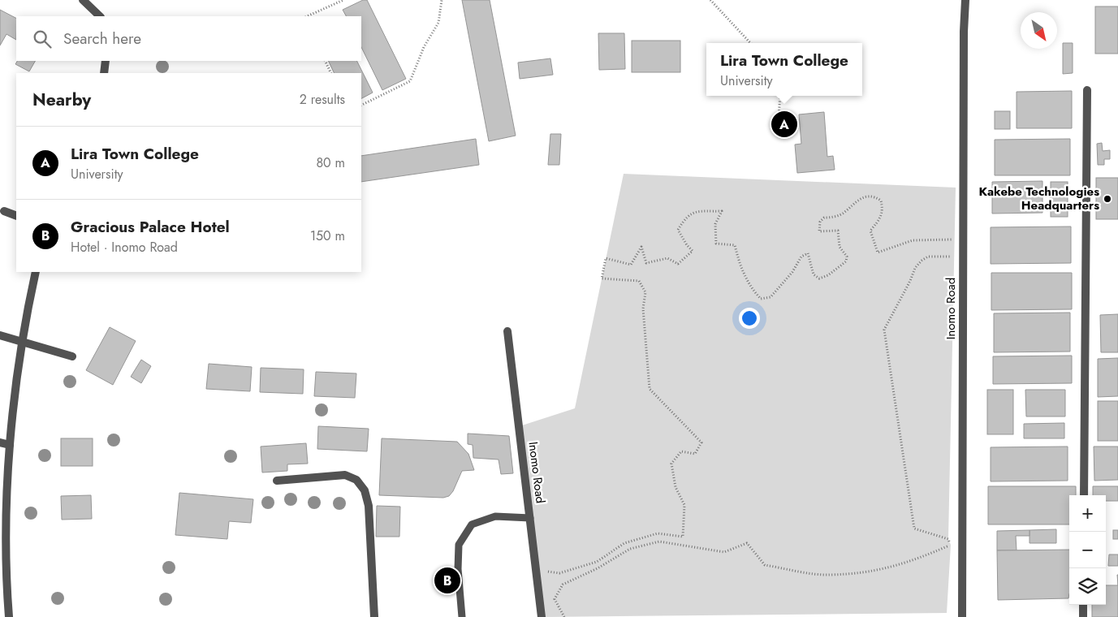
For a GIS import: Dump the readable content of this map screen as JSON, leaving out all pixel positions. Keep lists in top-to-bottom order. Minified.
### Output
{"streets":{"street":["Inomo Road"]},"places":["Kakebe Technologies Headquarters"],"north":"bottom right","page":{"search":"Search here","popup":["Lira Town College","University"],"heading":["Nearby","2 results"],"pins":["A","B"],"list":[{"mark":"A","name":"Lira Town College","note":"University","value":"80 m"},{"mark":"B","name":"Gracious Palace Hotel","note":"Hotel · Inomo Road","value":"150 m"}],"map_buttons":["+","−"]}}
